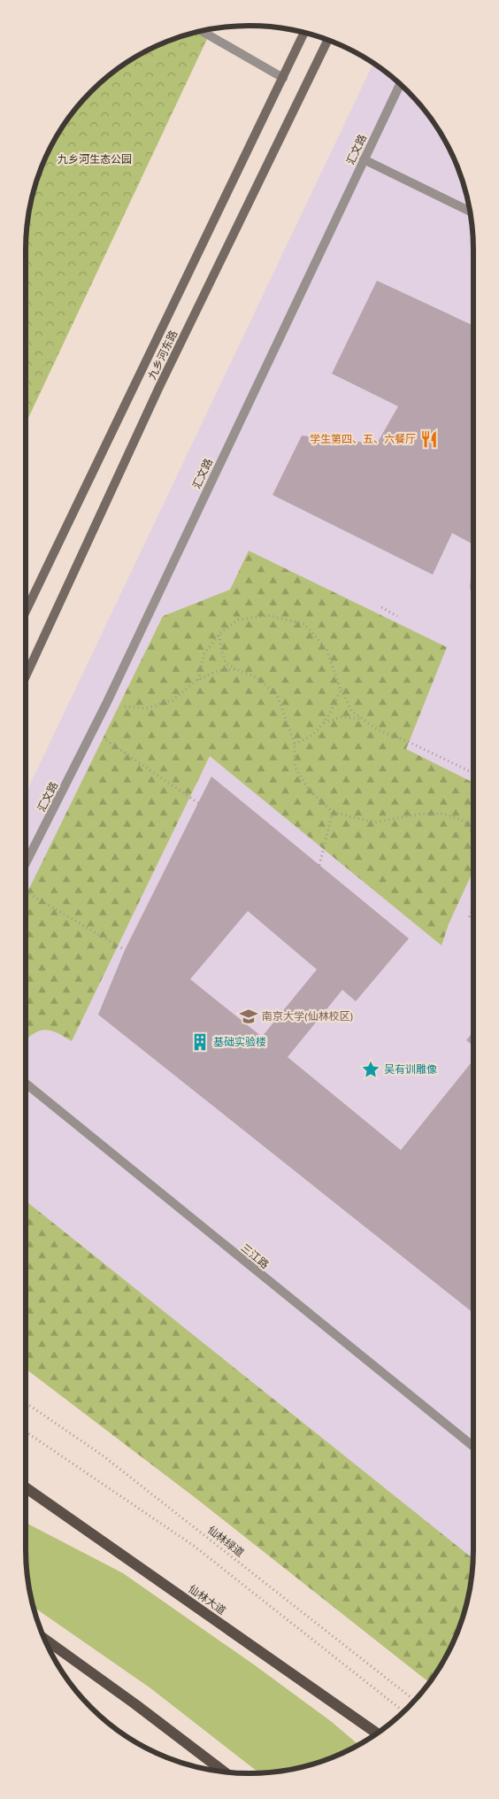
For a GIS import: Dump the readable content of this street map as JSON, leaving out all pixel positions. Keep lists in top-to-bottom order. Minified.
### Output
{"streets":{"main road":["九乡河东路","仙林大道"],"street":["汇文路","三江路"],"path":["仙林绿道"]},"parks":["九乡河生态公园"],"places":{"restaurant":["学生第四、五、六餐厅"],"school or university":["南京大学(仙林校区)"],"building":["基础实验楼"],"place":["吴有训雕像"]}}
